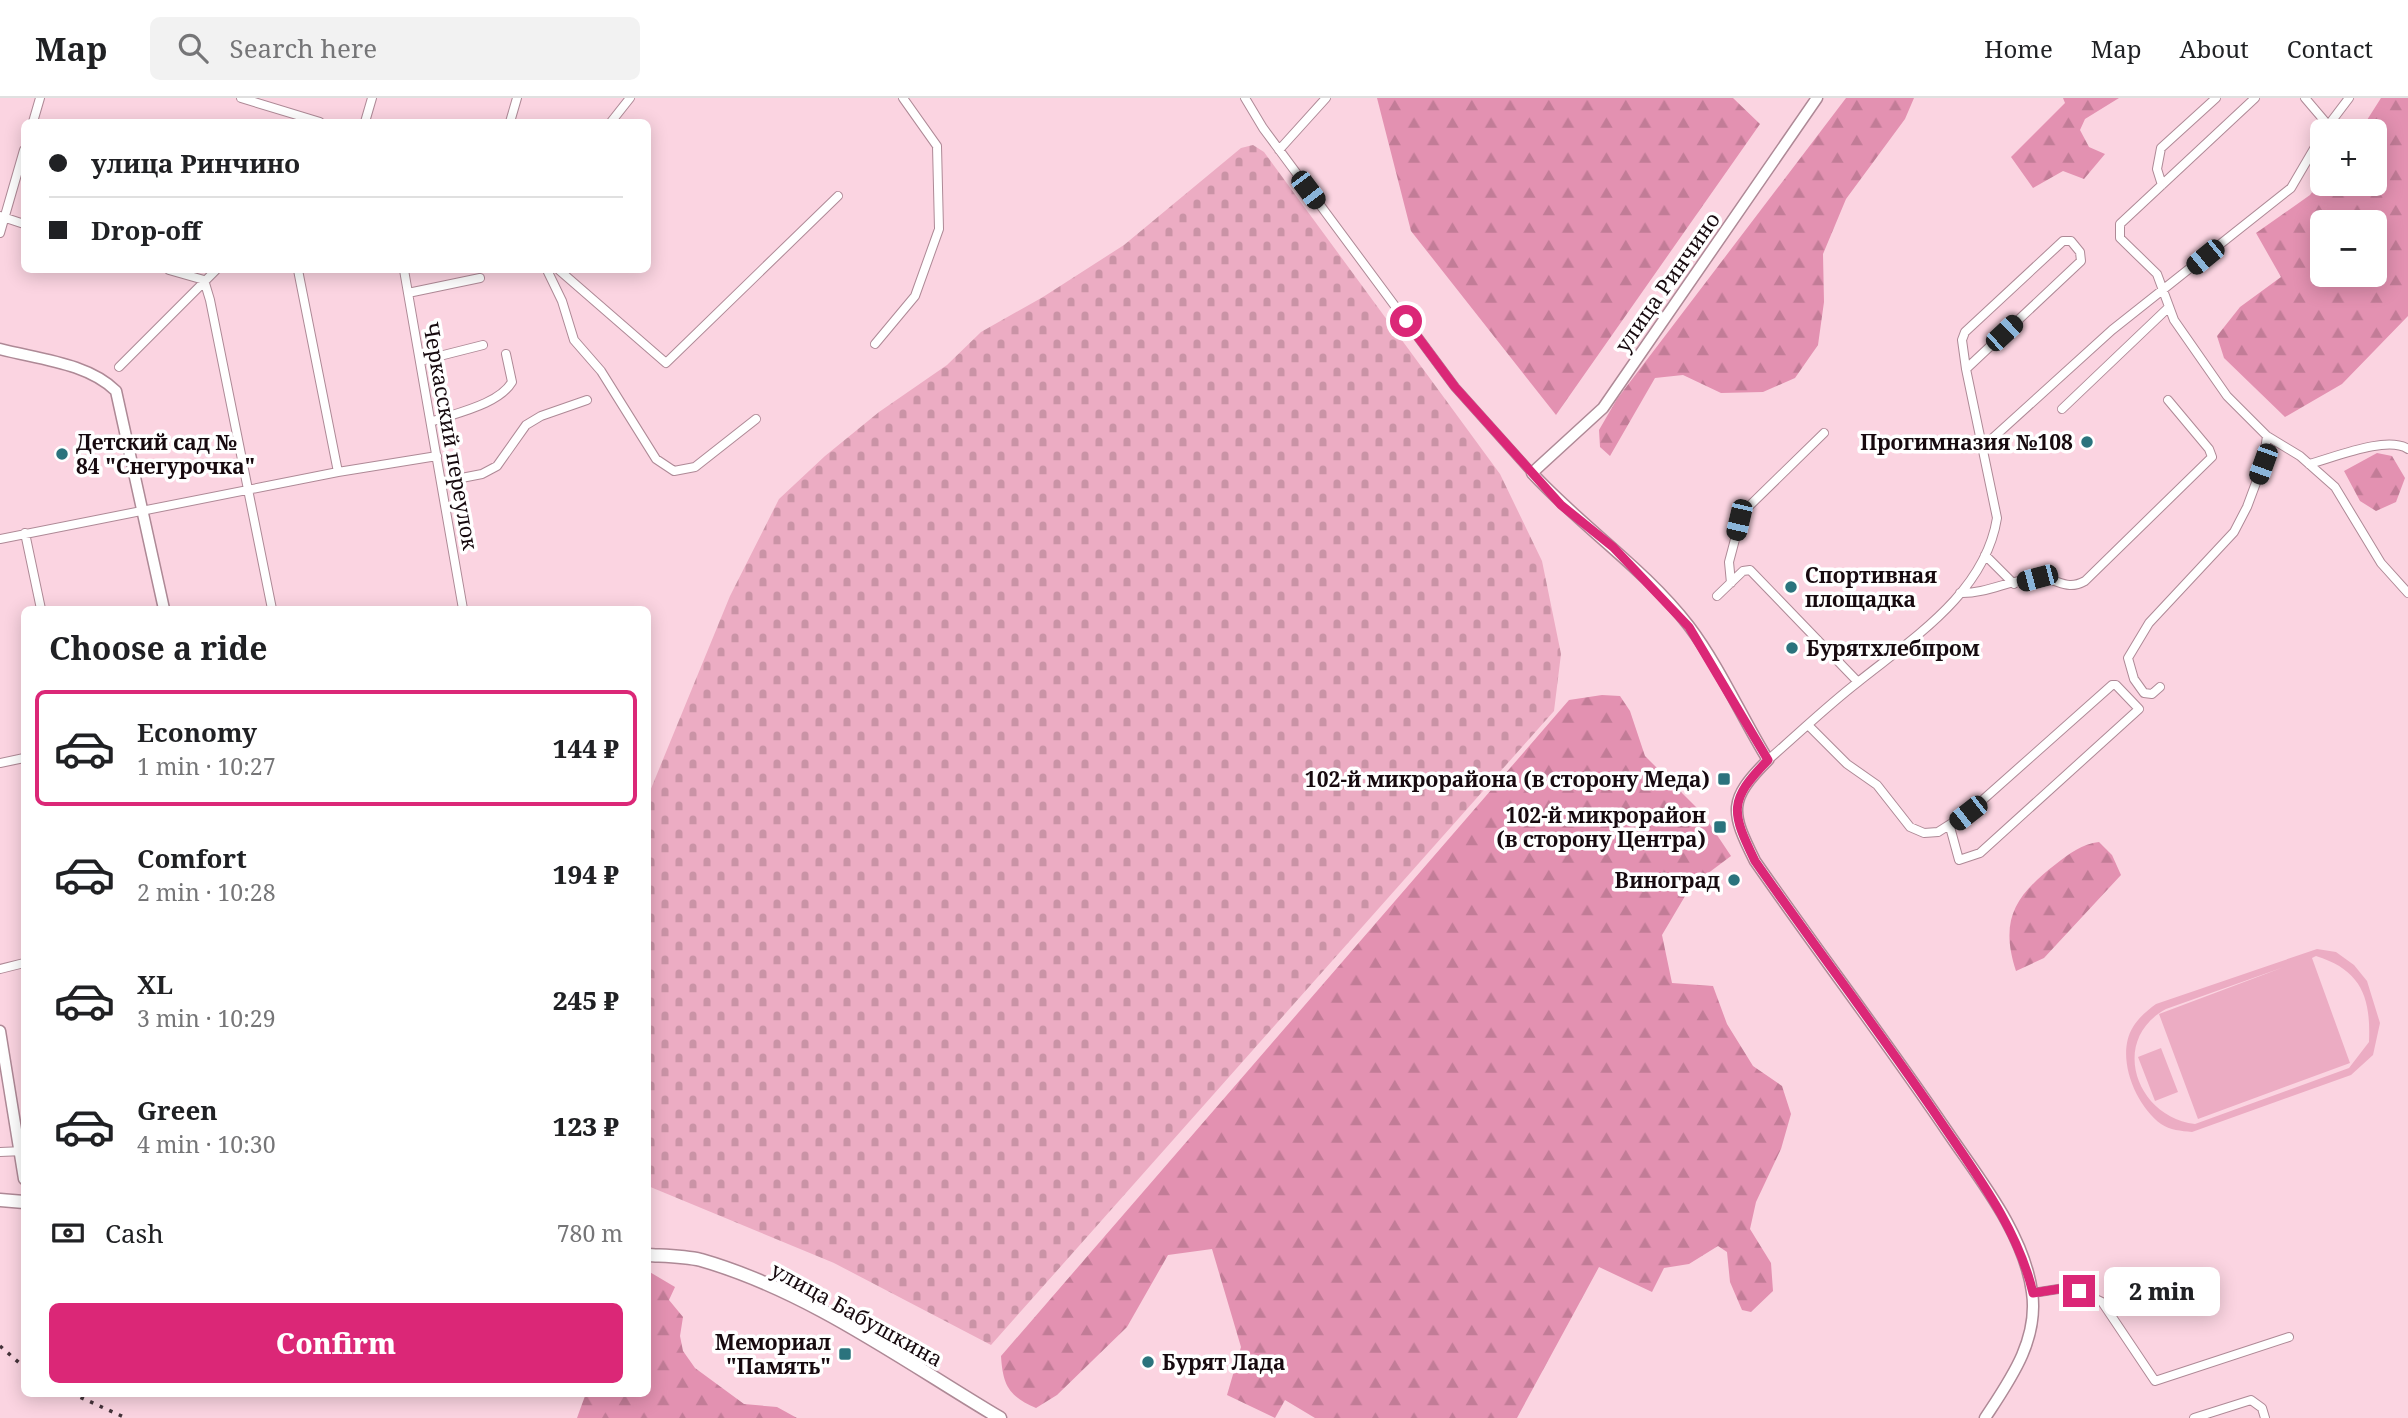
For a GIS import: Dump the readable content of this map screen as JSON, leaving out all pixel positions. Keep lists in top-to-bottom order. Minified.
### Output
{"streets":{"main road":["улица Бабушкина"],"street":["улица Ринчино","Черкасский переулок"]},"places":{"other":["Прогимназия №108","Детский сад № 84 \"Снегурочка\"","Спортивная площадка","Бурятхлебпром","Виноград","Бурят Лада"],"transit":["102-й микрорайона (в сторону Меда)","102-й микрорайон (в сторону Центра)","Мемориал \"Память\""]},"page":{"header":"Map","search":"Search here","nav":["Home","Map","About","Contact"],"map_buttons":["+","−"],"banner":["улица Ринчино","Drop-off"],"heading":"Choose a ride","list":[{"name":"Economy","note":"1 min · 10:27","value":"144 ₽"},{"name":"Comfort","note":"2 min · 10:28","value":"194 ₽"},{"name":"XL","note":"3 min · 10:29","value":"245 ₽"},{"name":"Green","note":"4 min · 10:30","value":"123 ₽"}],"pay":["Cash","780 m"],"bubble":"2 min","buttons":"Confirm"}}
